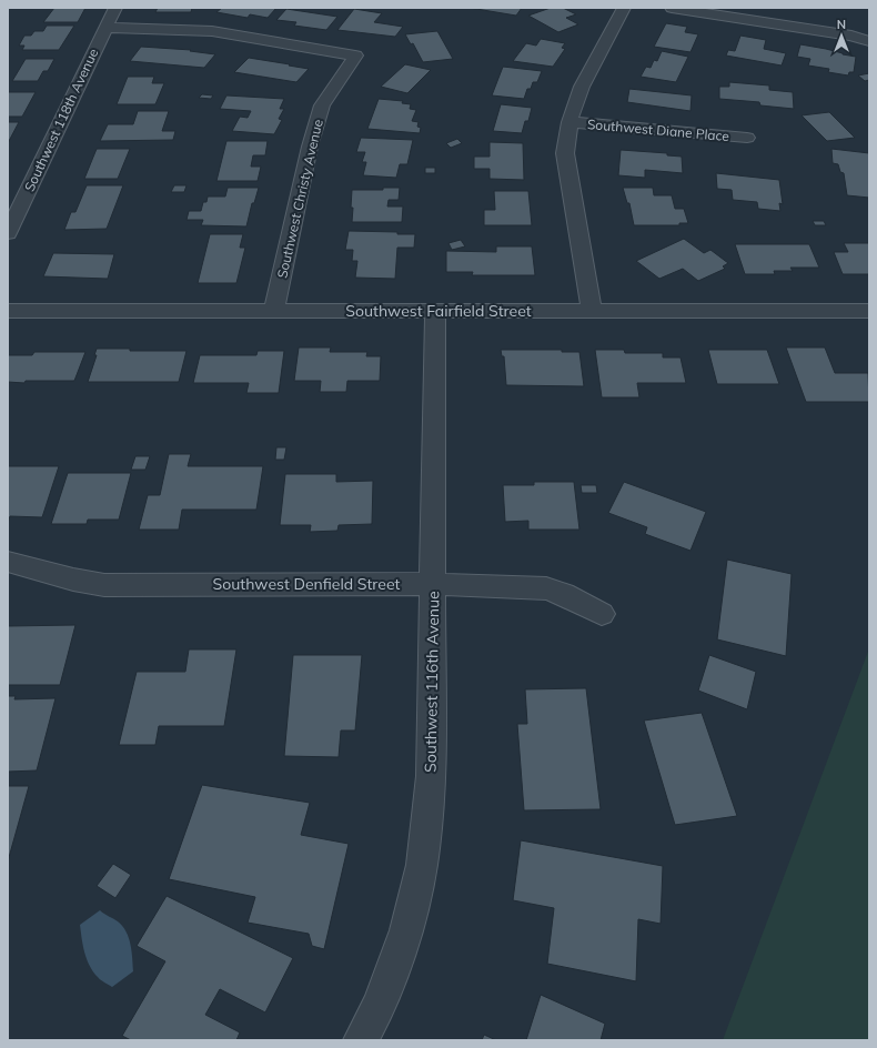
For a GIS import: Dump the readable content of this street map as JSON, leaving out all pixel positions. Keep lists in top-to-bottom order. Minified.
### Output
{"streets":{"street":["Southwest 118th Avenue","Southwest Diane Place","Southwest Christy Avenue","Southwest Fairfield Street","Southwest Denfield Street","Southwest 116th Avenue"]},"crossings":[["Southwest 118th Avenue","Southwest Christy Avenue"],["Southwest Christy Avenue","Southwest Fairfield Street"],["Southwest Fairfield Street","Southwest 116th Avenue"],["Southwest Denfield Street","Southwest 116th Avenue"]],"north":"top"}
